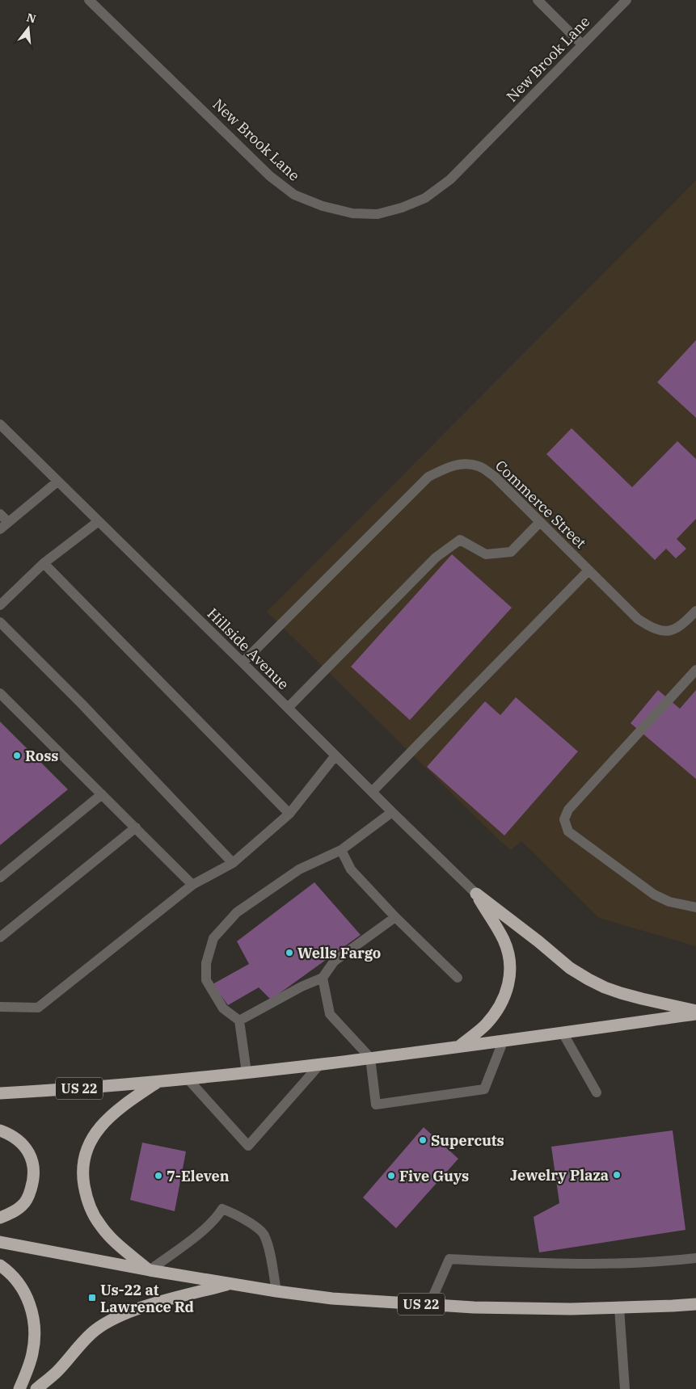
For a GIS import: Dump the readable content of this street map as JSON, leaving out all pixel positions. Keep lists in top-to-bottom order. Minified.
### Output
{"streets":{"highway":["US 22"],"street":["New Brook Lane","Commerce Street","Hillside Avenue"]},"crossings":[["Commerce Street","Hillside Avenue"]],"places":{"other":["Ross","Wells Fargo","Supercuts","Jewelry Plaza","7-Eleven","Five Guys"],"transit":["Us-22 at Lawrence Rd"]},"north":"top"}
